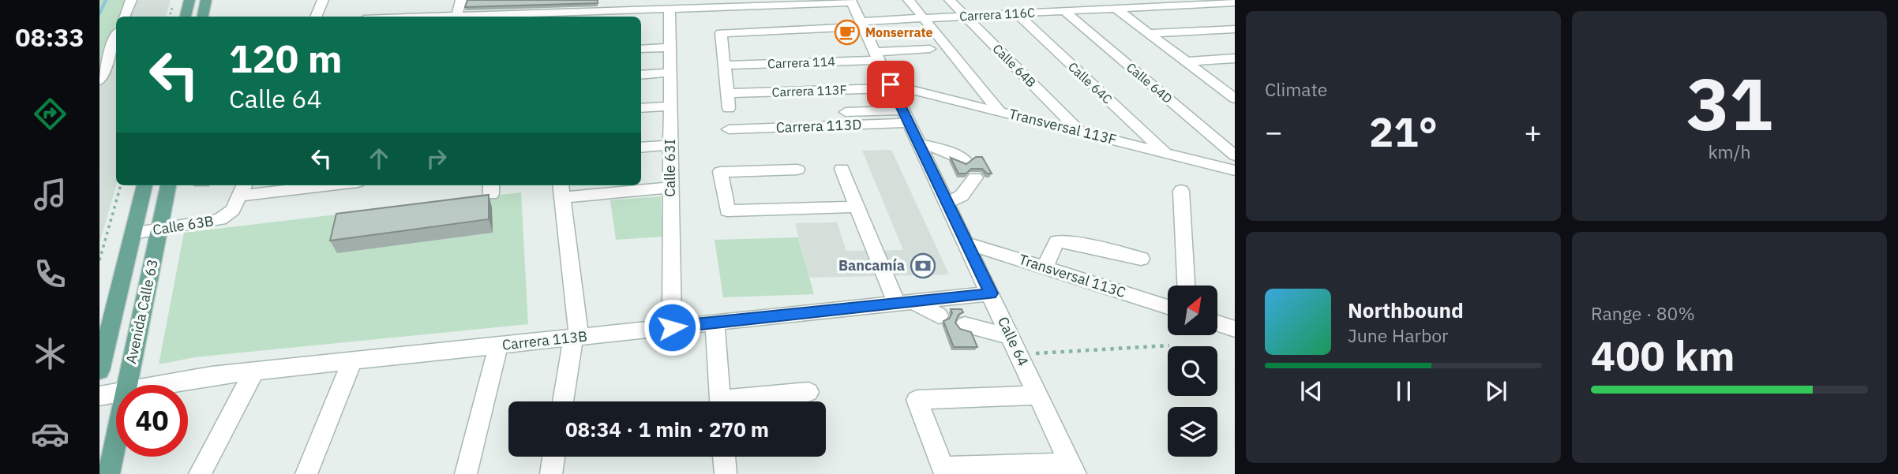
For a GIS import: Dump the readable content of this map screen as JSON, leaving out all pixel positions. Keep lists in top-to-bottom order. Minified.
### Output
{"streets":{"main road":["Avenida Calle 63"],"street":["Carrera 116C","Carrera 114","Calle 64B","Calle 64C","Calle 64D","Carrera 113F","Carrera 113D","Transversal 113F","Calle 63I","Calle 63B","Transversal 113C","Carrera 113B","Calle 64"]},"crossings":[["Carrera 116C","Carrera 114"],["Carrera 116C","Calle 64B"],["Carrera 116C","Calle 64C"],["Carrera 116C","Calle 64D"],["Carrera 116C","Calle 64"],["Carrera 114","Calle 64"],["Calle 64B","Transversal 113F"],["Calle 64C","Transversal 113F"],["Carrera 113F","Transversal 113F"],["Carrera 113F","Calle 64"],["Carrera 113D","Calle 64"],["Transversal 113F","Calle 64"],["Calle 63I","Carrera 113B"],["Calle 63B","Avenida Calle 63"],["Transversal 113C","Calle 64"],["Carrera 113B","Calle 64"]],"places":{"cafe":["Monserrate"],"bank":["Bancamía"]},"north":"top right","page":{"tabs":"08:33","tile":["Climate",["31","km/h"],["Range · 80%","400 km"]],"turn":["120 m","Calle 64"],"heat":["−","21°","+"],"song":["Northbound","June Harbor"],"limit":"40","trip":"08:34 · 1 min · 270 m"}}
